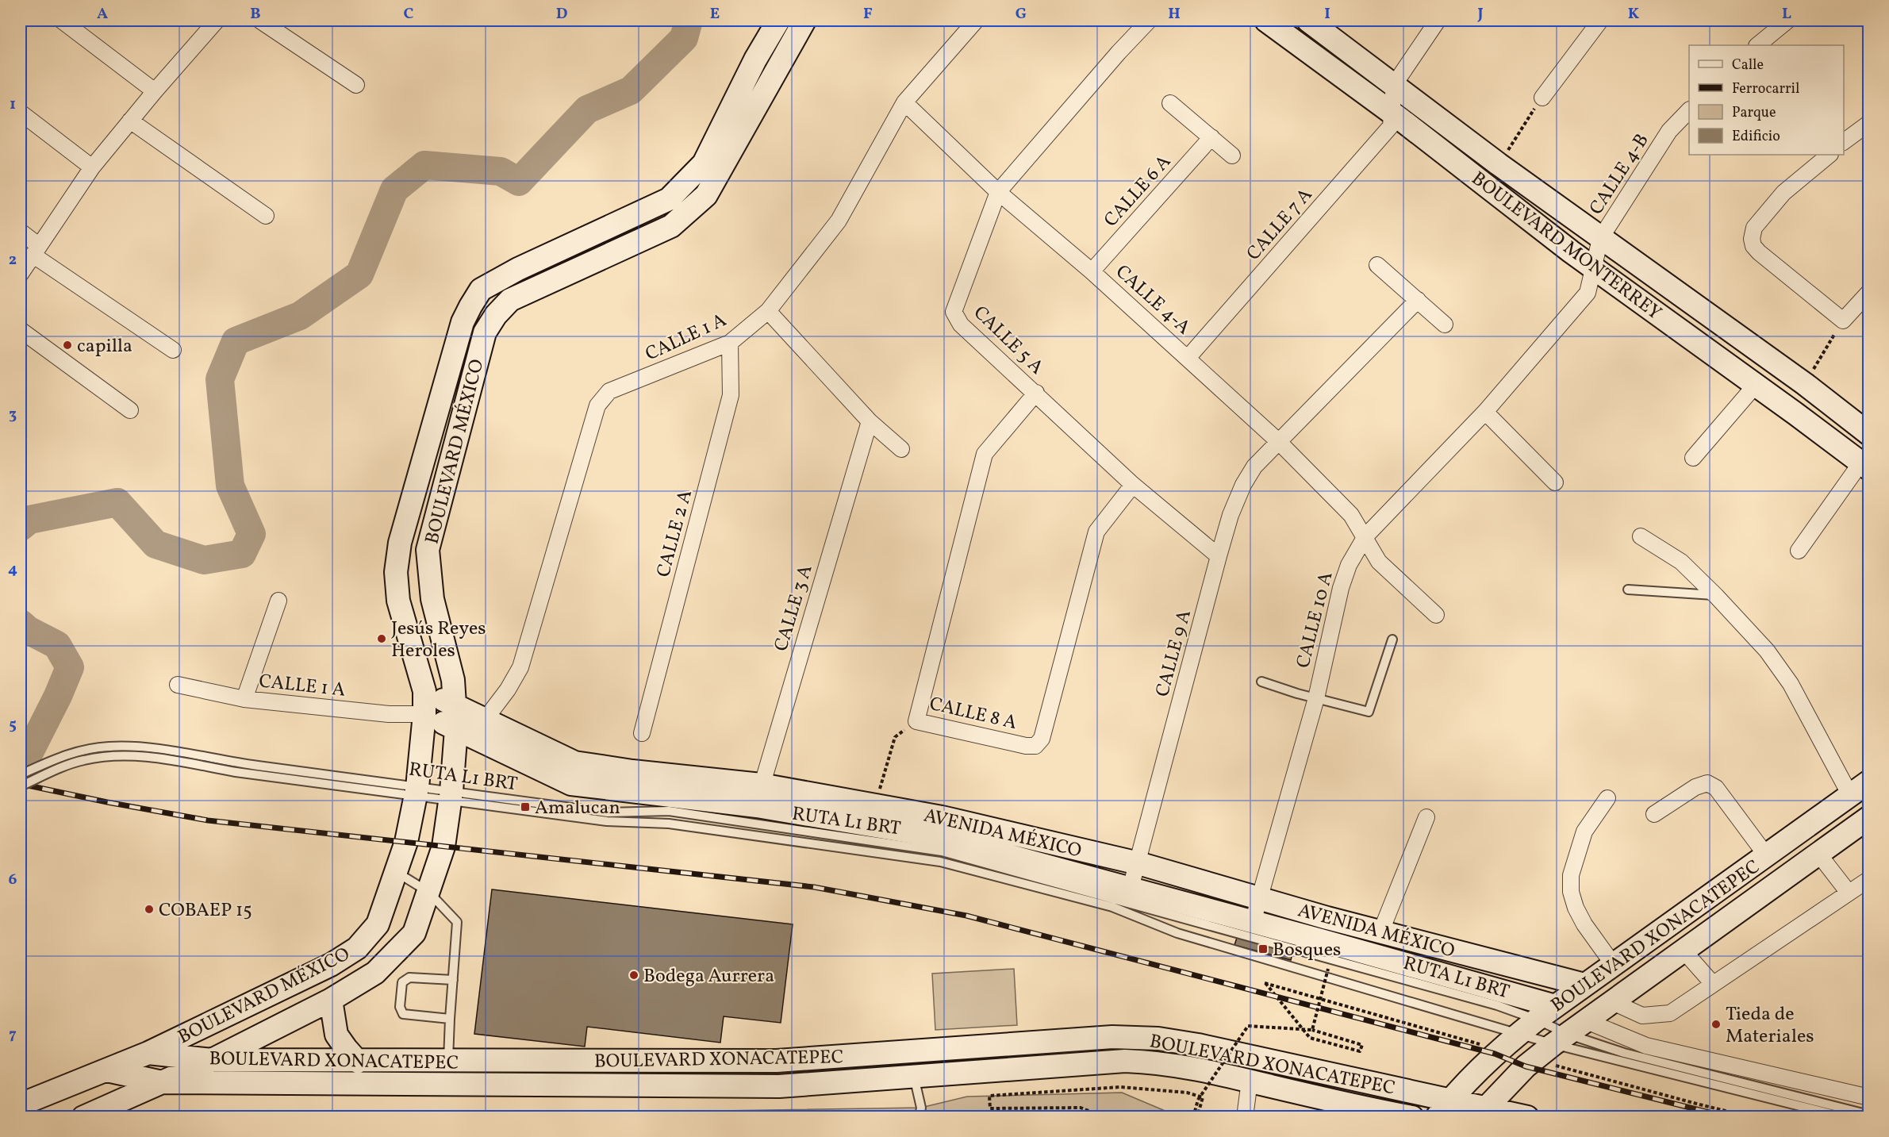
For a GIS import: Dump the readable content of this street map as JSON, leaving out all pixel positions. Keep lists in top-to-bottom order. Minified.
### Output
{"streets":{"street":["CALLE 4-B","CALLE 6 A","CALLE 7 A","BOULEVARD MONTERREY","CALLE 4-A","CALLE 1 A","CALLE 5 A","BOULEVARD MÉXICO","CALLE 2 A","CALLE 3 A","CALLE 10 A","CALLE 9 A","CALLE 8 A","AVENIDA MÉXICO","BOULEVARD XONACATEPEC"],"lane":["RUTA L1 BRT"]},"crossings":[["CALLE 4-B","BOULEVARD MONTERREY"],["CALLE 4-B","CALLE 10 A"],["CALLE 6 A","CALLE 4-A"],["CALLE 7 A","BOULEVARD MONTERREY"],["CALLE 7 A","CALLE 4-A"],["BOULEVARD MONTERREY","CALLE 10 A"],["CALLE 4-A","CALLE 1 A"],["CALLE 4-A","CALLE 5 A"],["CALLE 4-A","CALLE 10 A"],["CALLE 4-A","CALLE 9 A"],["CALLE 1 A","BOULEVARD MÉXICO"],["CALLE 1 A","CALLE 2 A"],["CALLE 1 A","AVENIDA MÉXICO"],["CALLE 5 A","CALLE 9 A"],["CALLE 5 A","CALLE 8 A"],["BOULEVARD MÉXICO","RUTA L1 BRT"],["BOULEVARD MÉXICO","AVENIDA MÉXICO"],["BOULEVARD MÉXICO","BOULEVARD XONACATEPEC"],["CALLE 3 A","AVENIDA MÉXICO"],["CALLE 10 A","AVENIDA MÉXICO"],["CALLE 9 A","AVENIDA MÉXICO"],["RUTA L1 BRT","BOULEVARD XONACATEPEC"],["AVENIDA MÉXICO","BOULEVARD XONACATEPEC"]],"places":{"other":["capilla","Jesús Reyes Heroles","COBAEP 15","Bodega Aurrera","Tieda de Materiales"],"transit":["Amalucan","Bosques"]},"legend":["Calle","Ferrocarril","Parque","Edificio"],"grid":{"columns":["A","B","C","D","E","F","G","H","I","J","K","L"],"rows":["1","2","3","4","5","6","7"]}}
